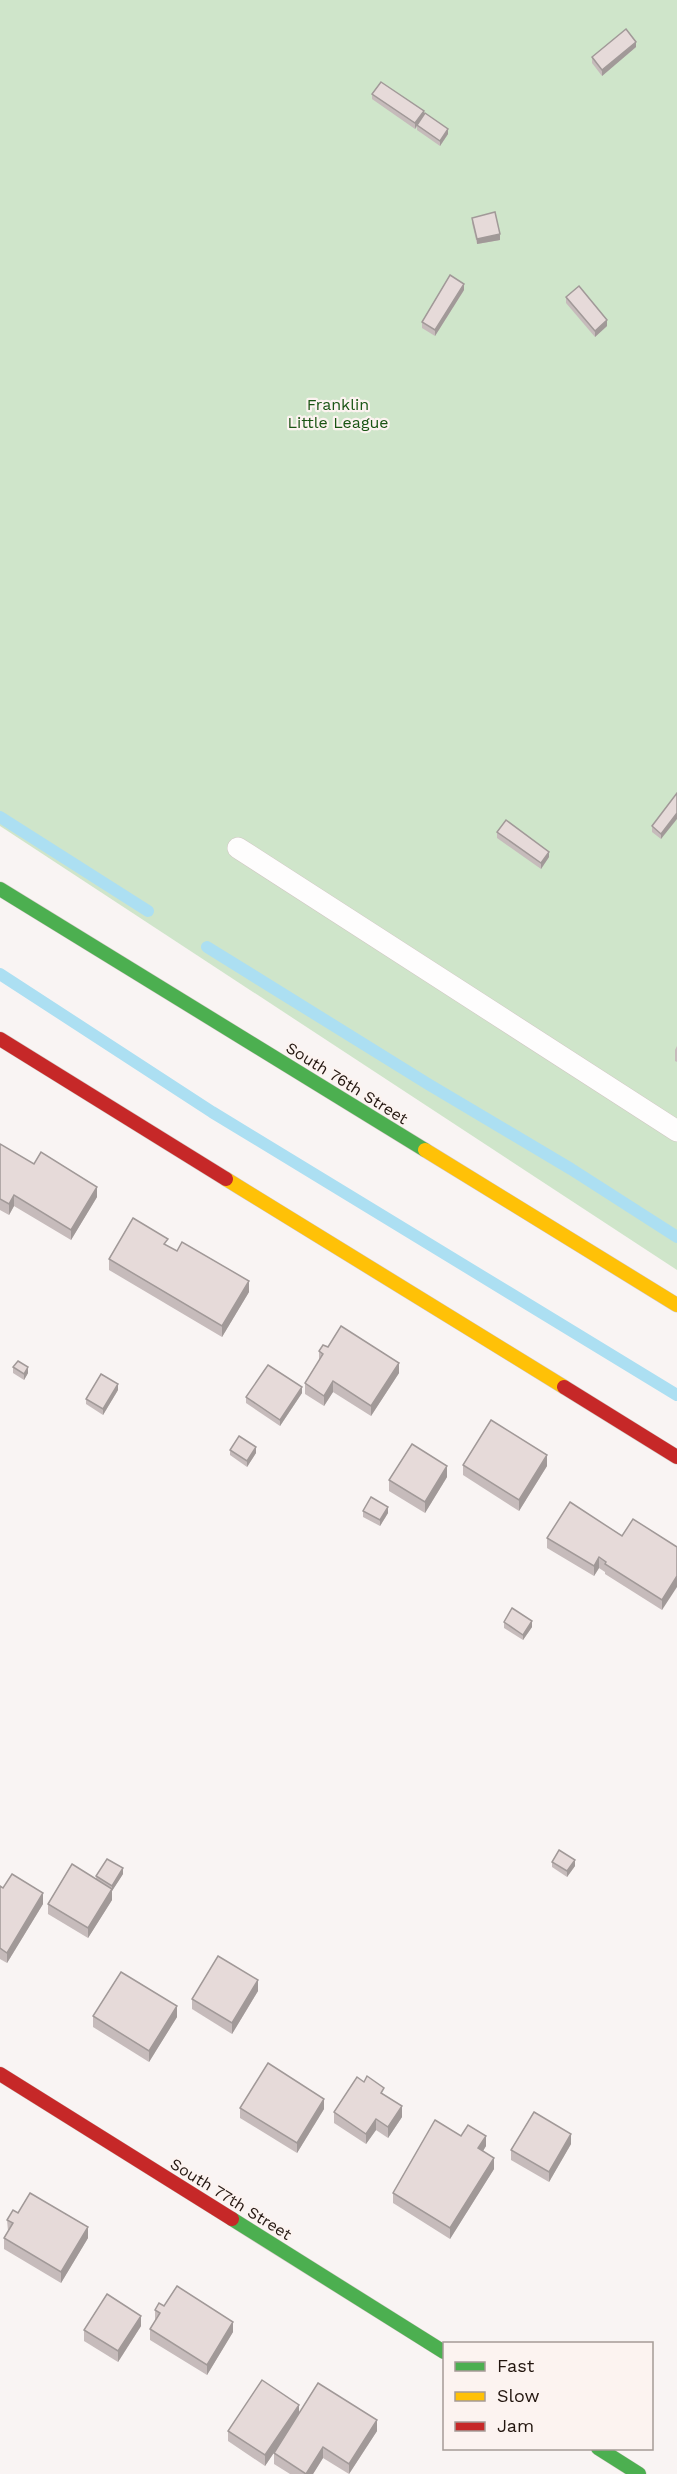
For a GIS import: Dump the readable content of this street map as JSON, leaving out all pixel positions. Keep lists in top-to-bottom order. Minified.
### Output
{"streets":{"street":["South 76th Street","South 77th Street"]},"parks":["Franklin Little League"],"legend":["Fast","Slow","Jam"]}
